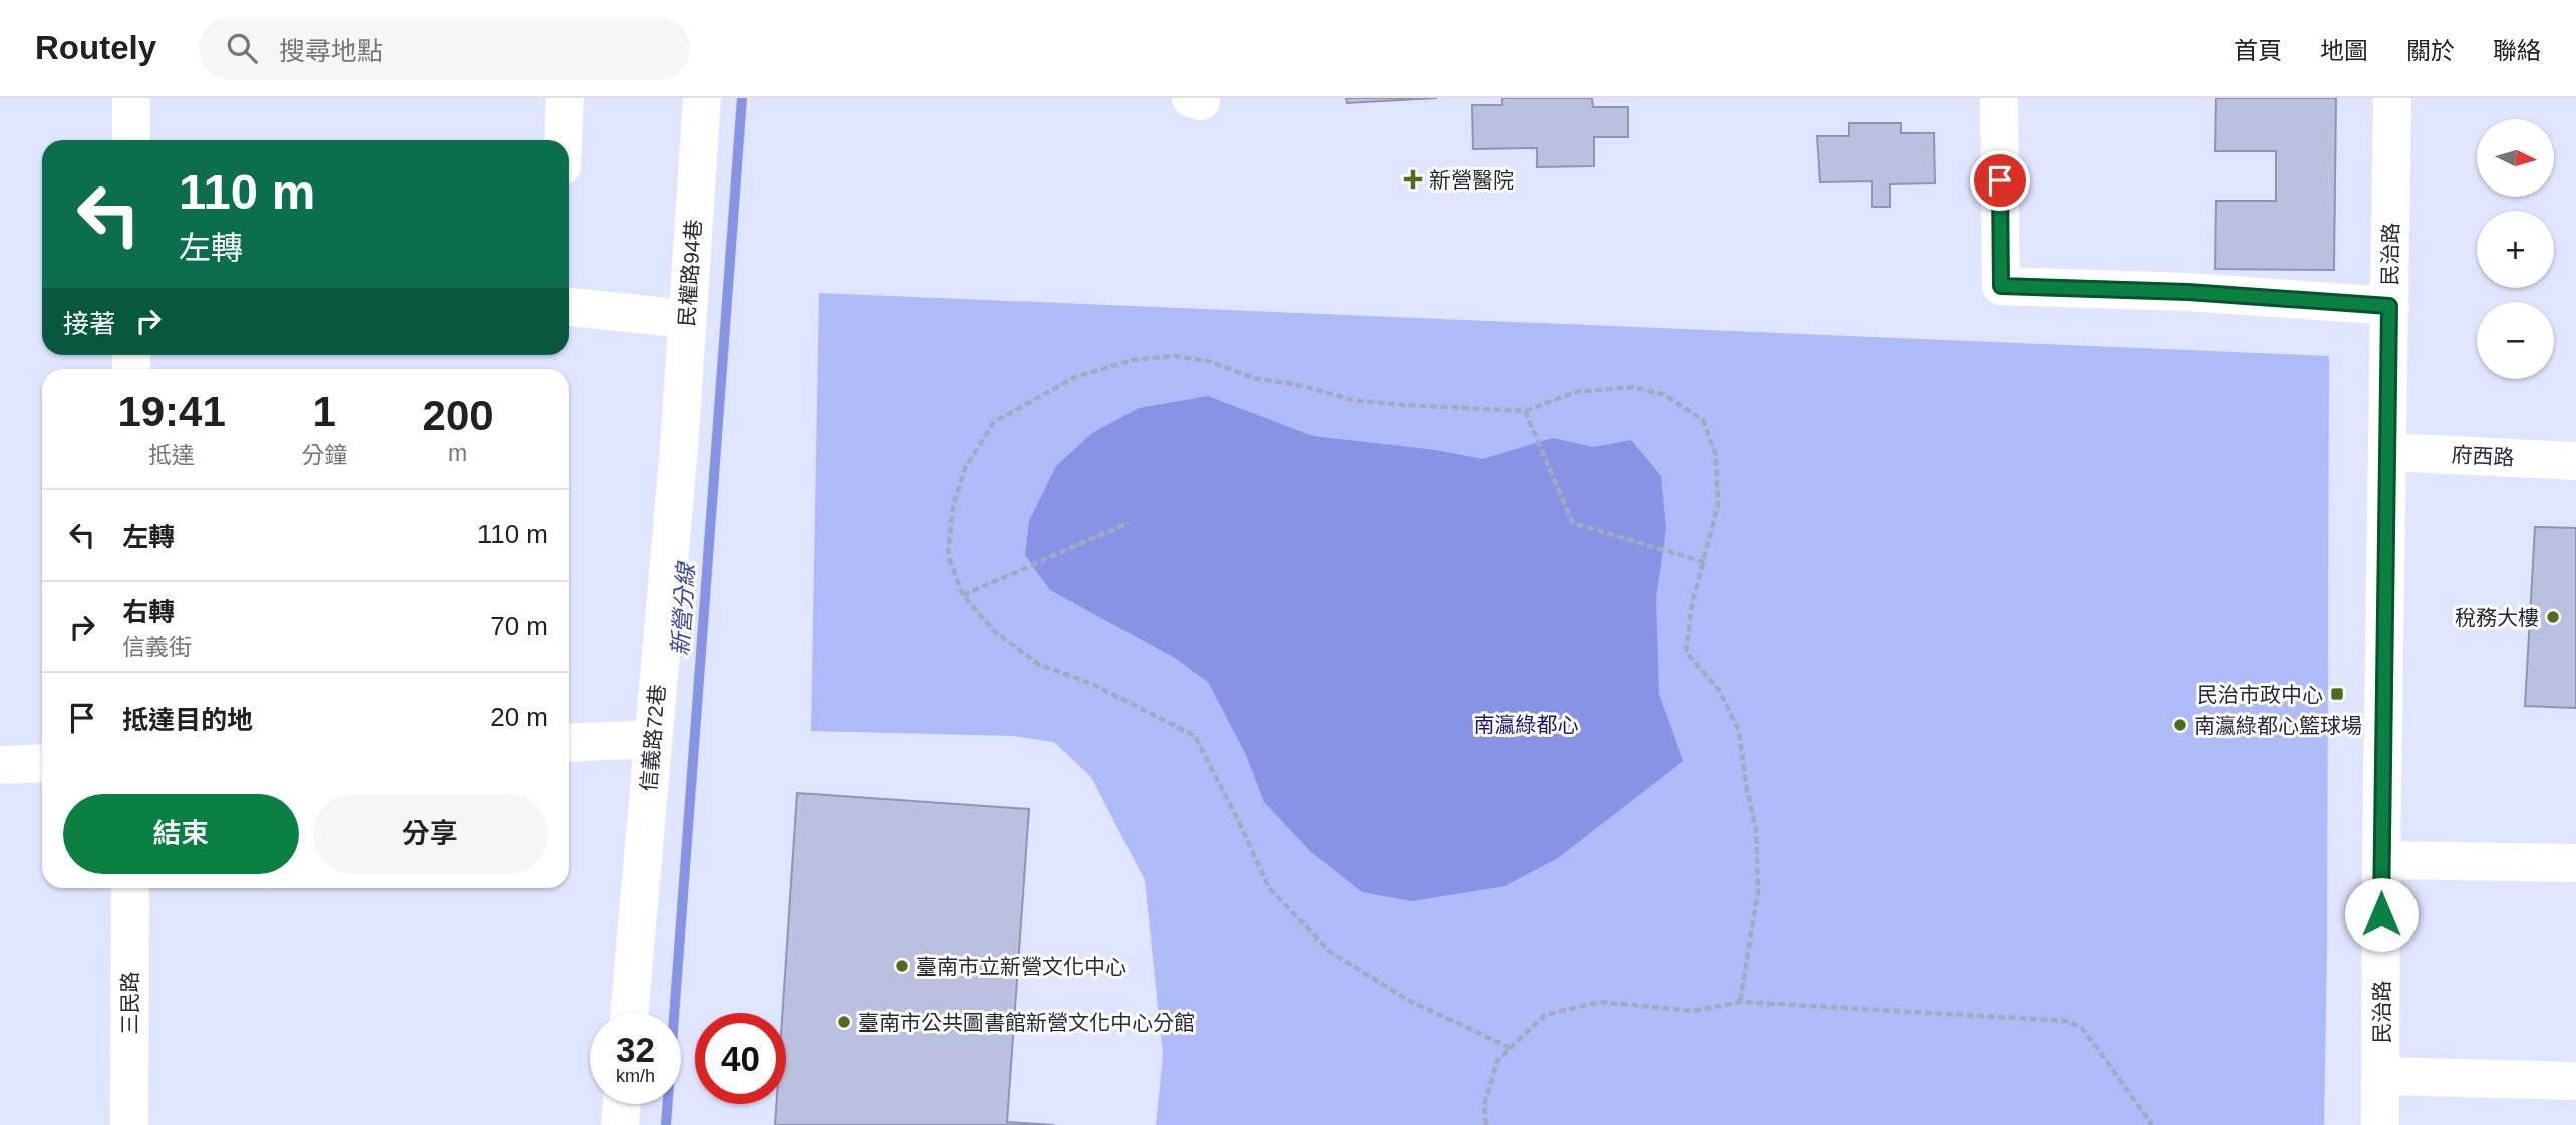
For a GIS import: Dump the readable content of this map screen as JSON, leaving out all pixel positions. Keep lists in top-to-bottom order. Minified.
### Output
{"streets":{"street":["民治路","民權路94巷","府西路","信義路72巷","三民路"]},"crossings":[["民治路","府西路"],["民權路94巷","信義路72巷"]],"water":["新營分線"],"parks":["南瀛綠都心"],"places":{"health":["新營醫院"],"other":["稅務大樓","南瀛綠都心籃球場","臺南市立新營文化中心","臺南市公共圖書館新營文化中心分館"],"transit":["民治市政中心"]},"north":"right","page":{"header":"Routely","search":"搜尋地點","nav":["首頁","地圖","關於","聯絡"],"map_buttons":["+","−"],"turn":["110 m","左轉"],"then":"接著","eta":["19:41","抵達","1","分鐘","200","m"],"list":[{"name":"左轉","value":"110 m"},{"name":"右轉","note":"信義街","value":"70 m"},{"name":"抵達目的地","value":"20 m"}],"buttons":["結束","分享"],"speed":"32 km/h","limit":"40"}}
